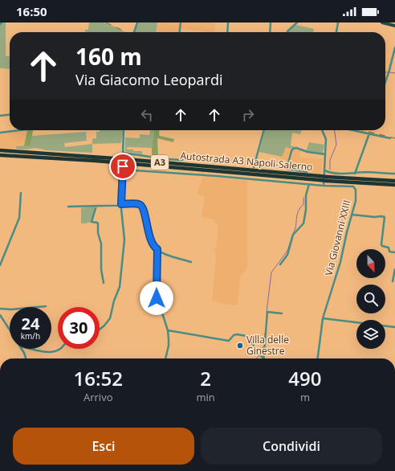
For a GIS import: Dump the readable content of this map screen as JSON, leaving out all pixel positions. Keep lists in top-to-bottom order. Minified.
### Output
{"streets":{"highway":["Autostrada A3 Napoli-Salerno","A3"],"street":["Via Giovanni XXIII"]},"places":["Villa delle Ginestre"],"north":"bottom","page":{"status":"16:50","turn":["160 m","Via Giacomo Leopardi"],"speed":"24 km/h","limit":"30","eta":["16:52","Arrivo","2","min","490","m"],"buttons":["Esci","Condividi"]}}
